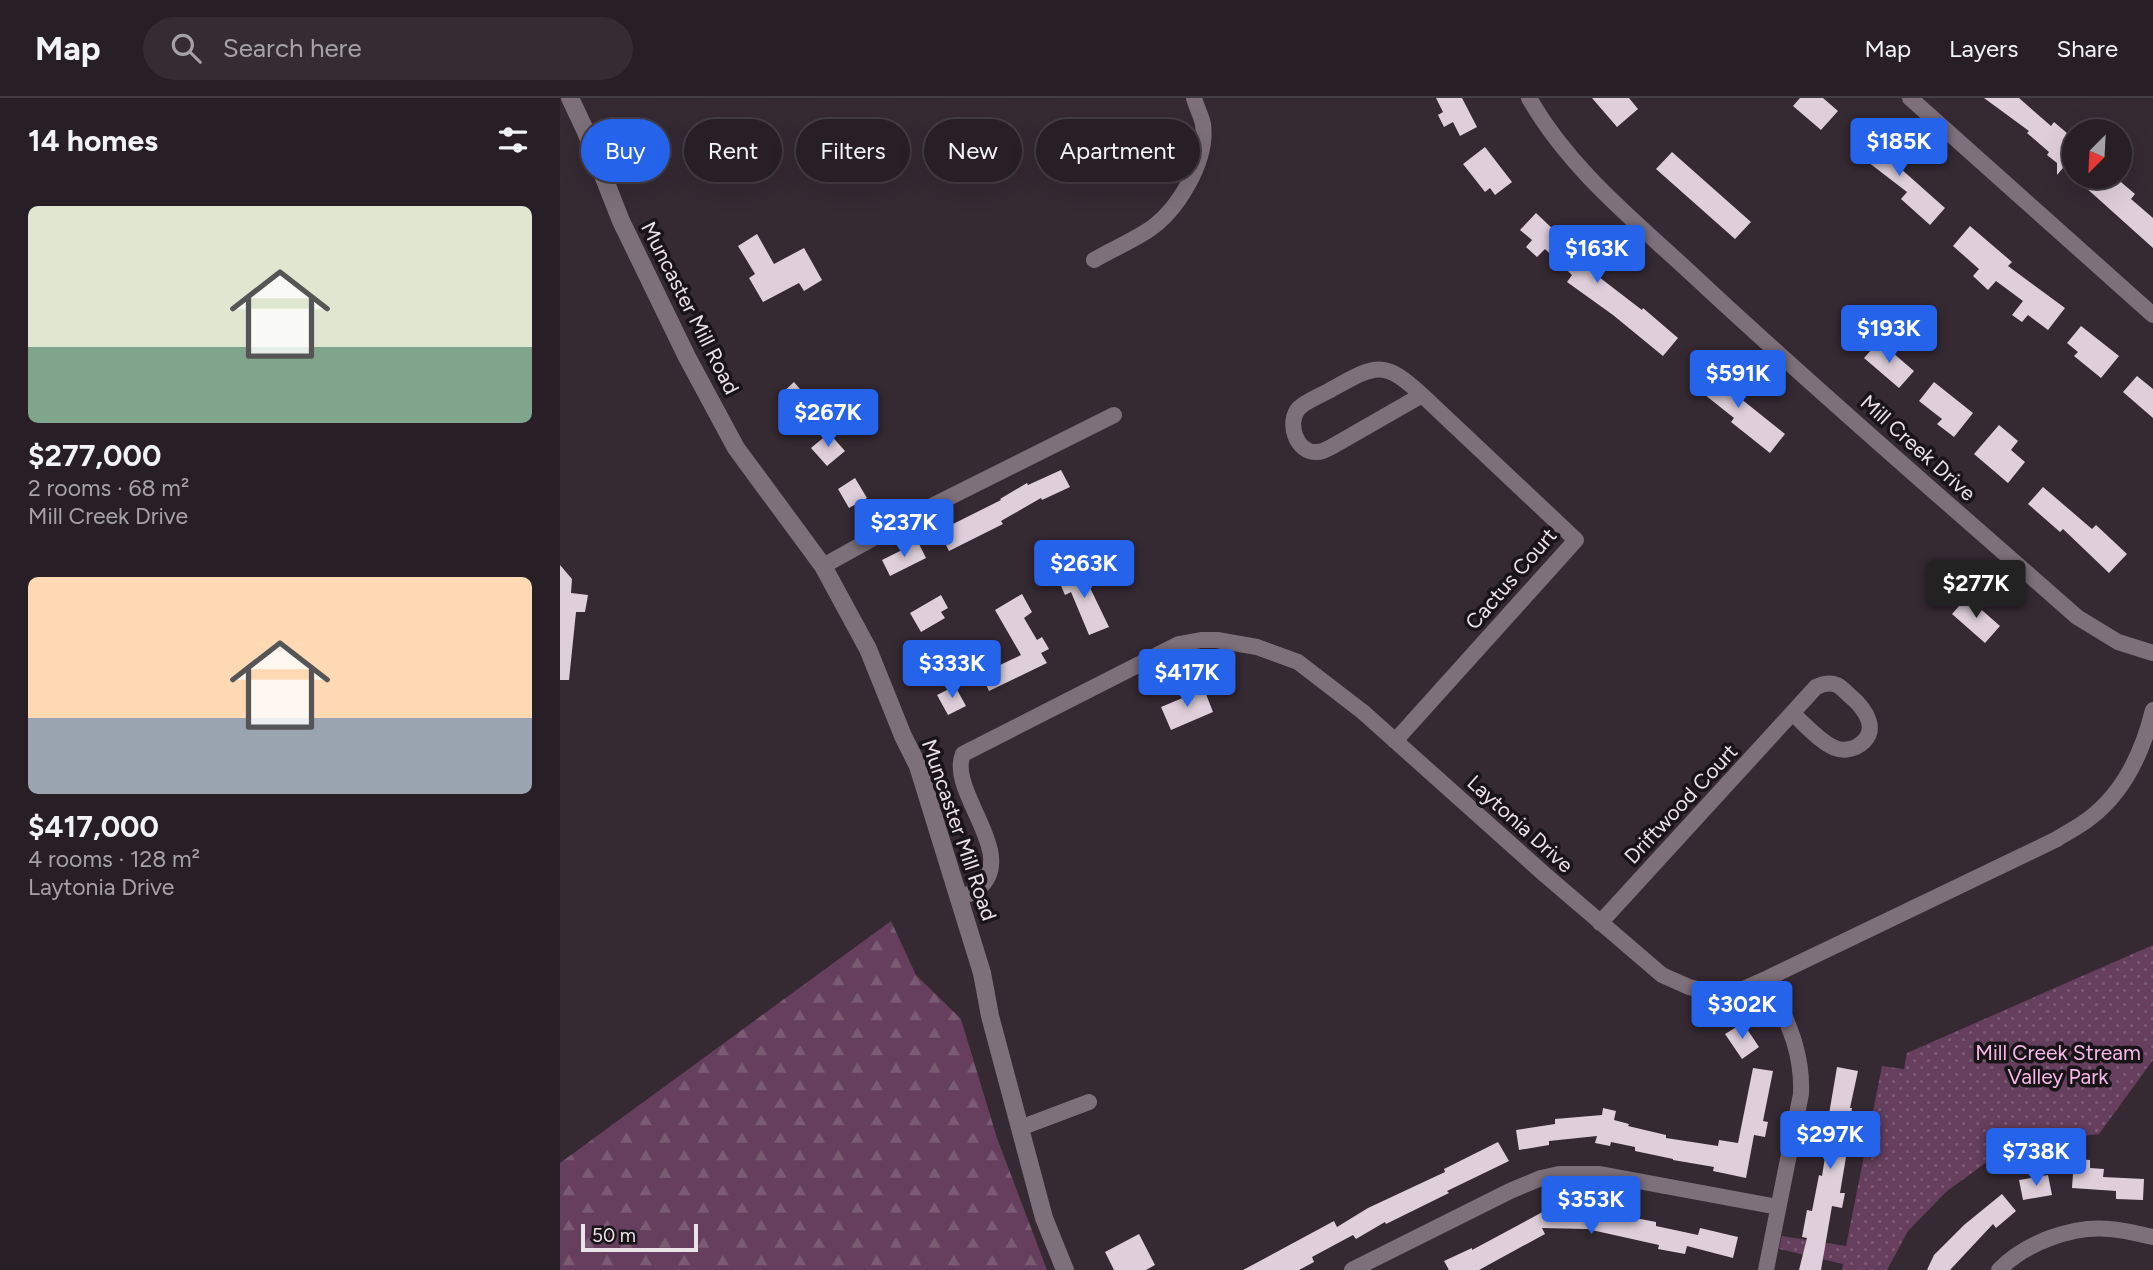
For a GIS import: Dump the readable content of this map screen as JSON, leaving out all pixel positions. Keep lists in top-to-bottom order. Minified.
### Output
{"streets":{"main road":["Muncaster Mill Road"],"street":["Mill Creek Drive","Cactus Court","Driftwood Court","Laytonia Drive"]},"crossings":[["Muncaster Mill Road","Laytonia Drive"],["Cactus Court","Laytonia Drive"],["Driftwood Court","Laytonia Drive"]],"parks":["Mill Creek Stream Valley Park"],"scale_bar":"50 m","north":"bottom left","page":{"header":"Map","search":"Search here","nav":["Map","Layers","Share"],"heading":"14 homes","price":["$185K","$163K","$193K","$591K","$267K","$237K","$263K","$277K","$333K","$417K","$302K","$297K","$738K","$353K"],"chip":["Buy","Rent","Filters","New","Apartment"],"list":[{"name":"$277,000","note":"2 rooms · 68 m² · Mill Creek Drive"},{"name":"$417,000","note":"4 rooms · 128 m² · Laytonia Drive"}],"scale":"50 m"}}
